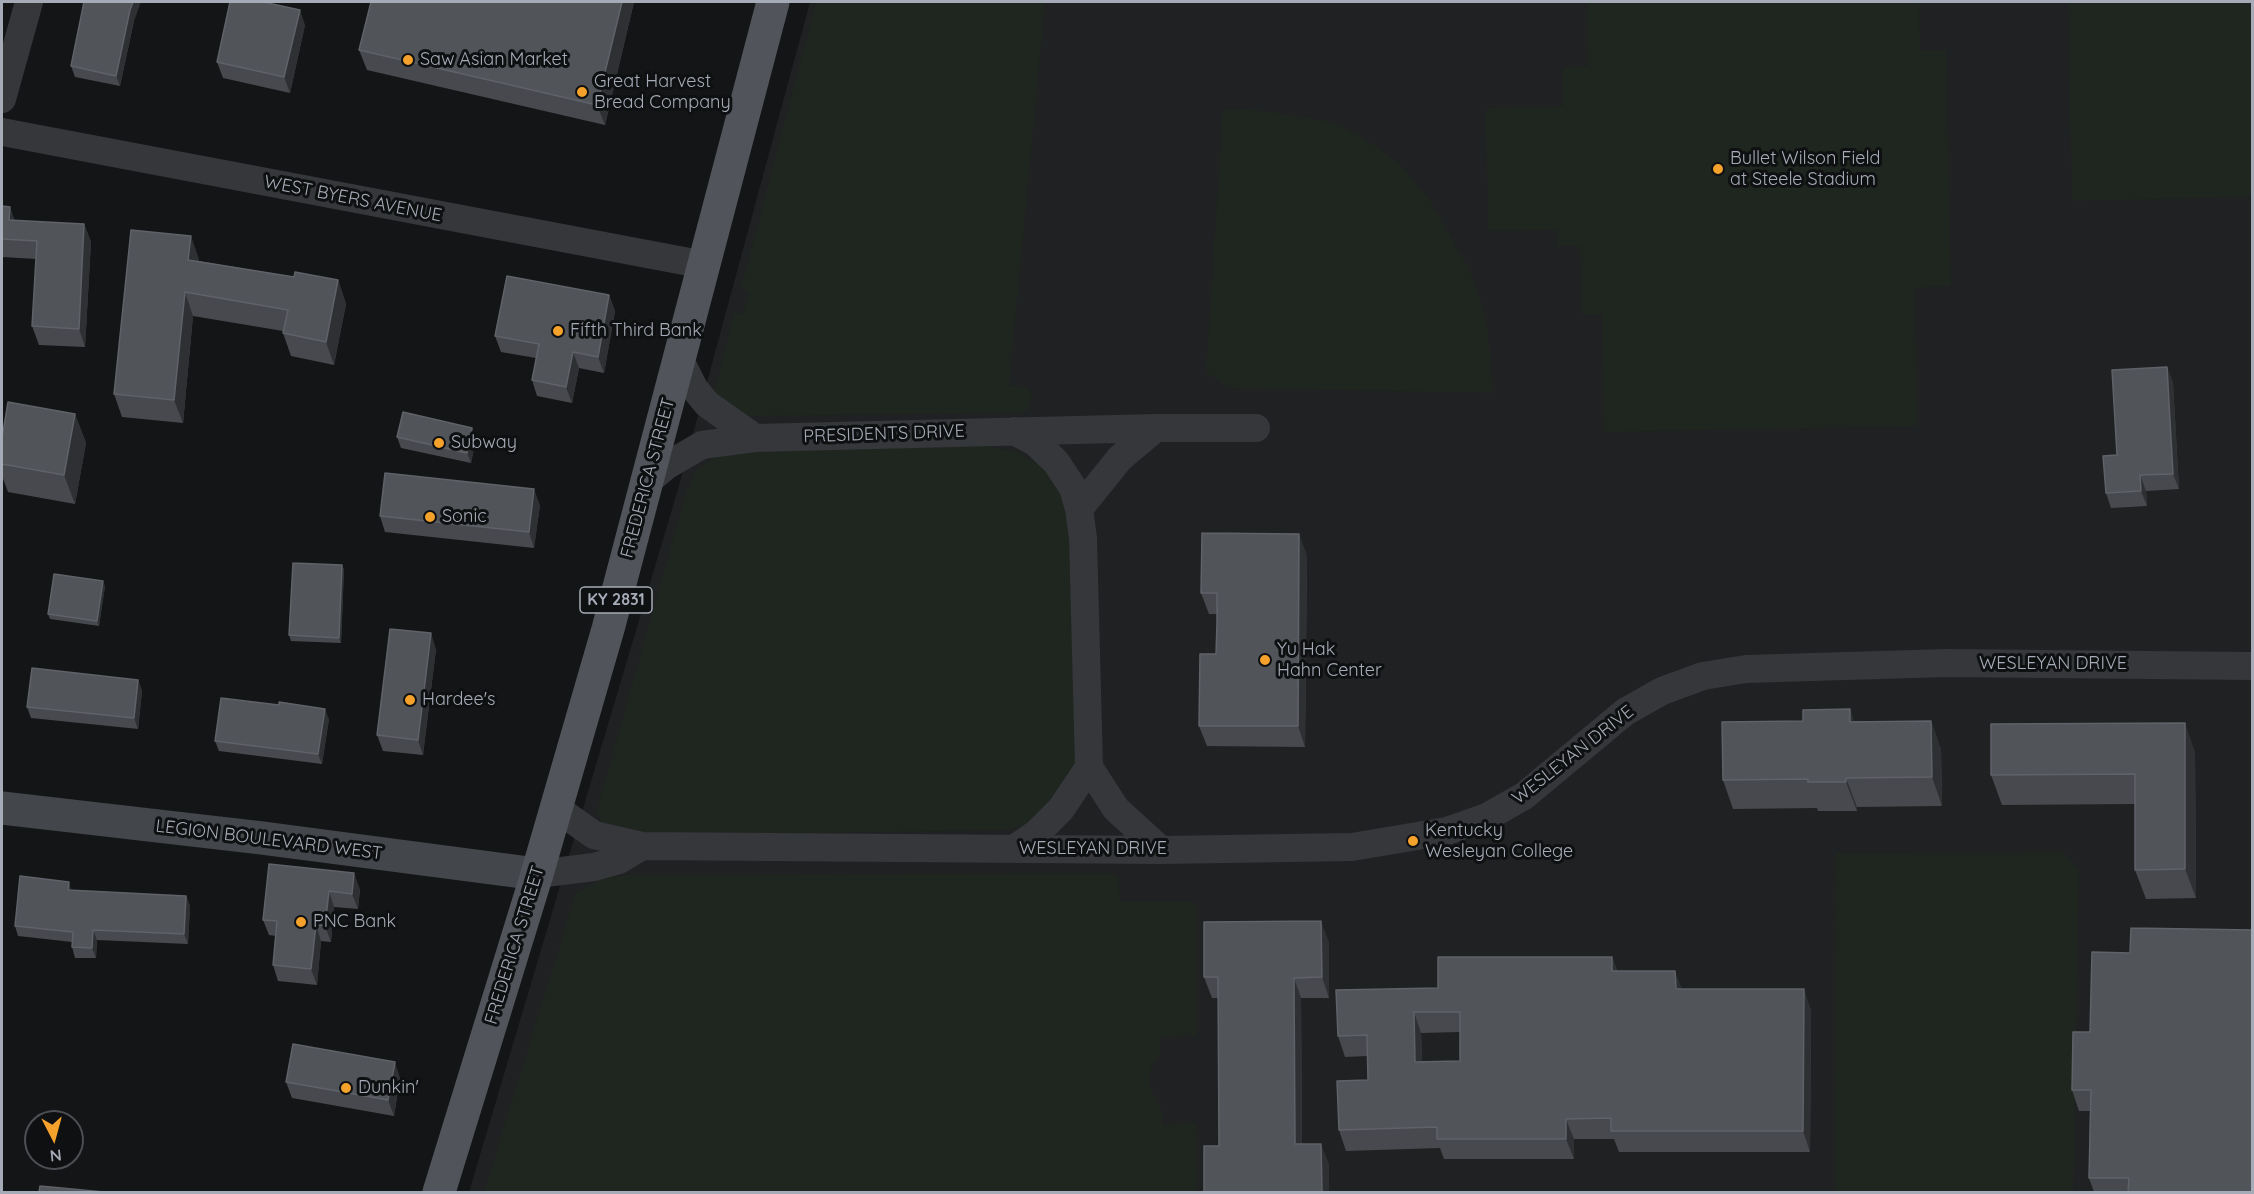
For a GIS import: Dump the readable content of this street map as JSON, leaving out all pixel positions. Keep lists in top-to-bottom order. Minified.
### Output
{"streets":{"main road":["FREDERICA STREET","KY 2831"],"street":["WEST BYERS AVENUE","PRESIDENTS DRIVE","WESLEYAN DRIVE","LEGION BOULEVARD WEST"]},"crossings":[["WEST BYERS AVENUE","FREDERICA STREET"],["PRESIDENTS DRIVE","FREDERICA STREET"],["FREDERICA STREET","WESLEYAN DRIVE"],["FREDERICA STREET","LEGION BOULEVARD WEST"]],"places":["Saw Asian Market","Great Harvest Bread Company","Bullet Wilson Field at Steele Stadium","Fifth Third Bank","Subway","Sonic","Yu Hak Hahn Center","Hardee's","Kentucky Wesleyan College","PNC Bank","Dunkin'"],"north":"bottom"}
